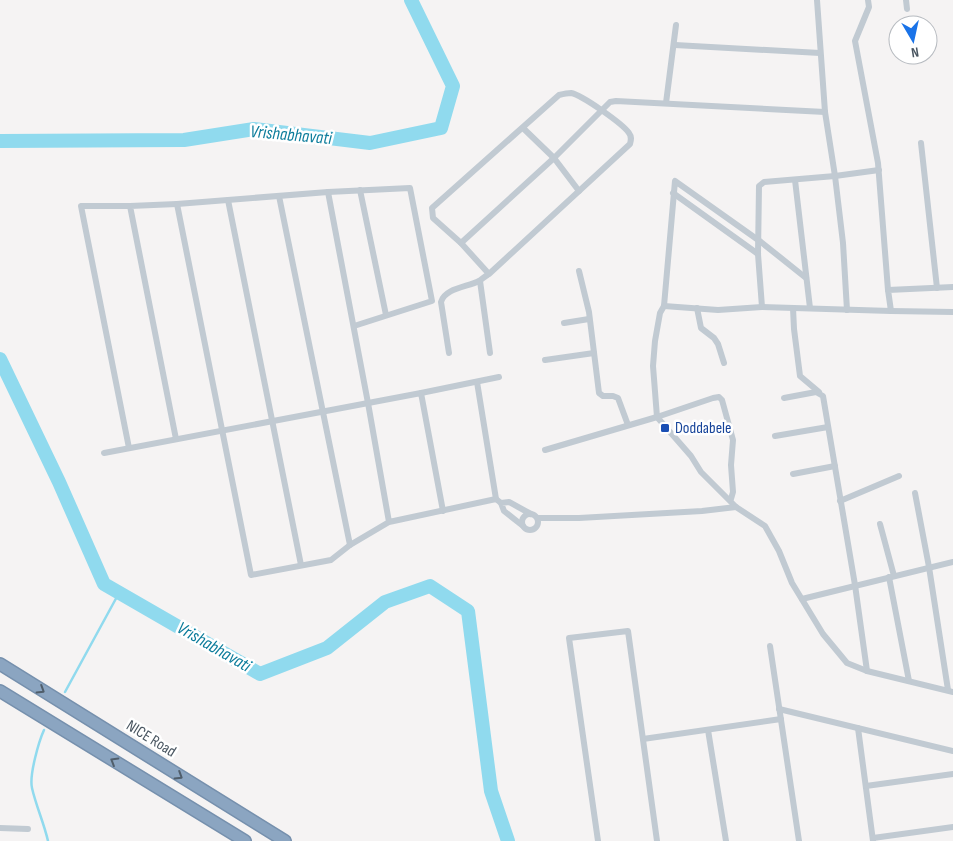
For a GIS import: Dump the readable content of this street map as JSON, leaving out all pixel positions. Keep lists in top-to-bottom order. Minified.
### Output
{"streets":{"highway":["NICE Road"]},"water":["Vrishabhavati"],"places":{"transit":["Doddabele"]},"north":"bottom"}
